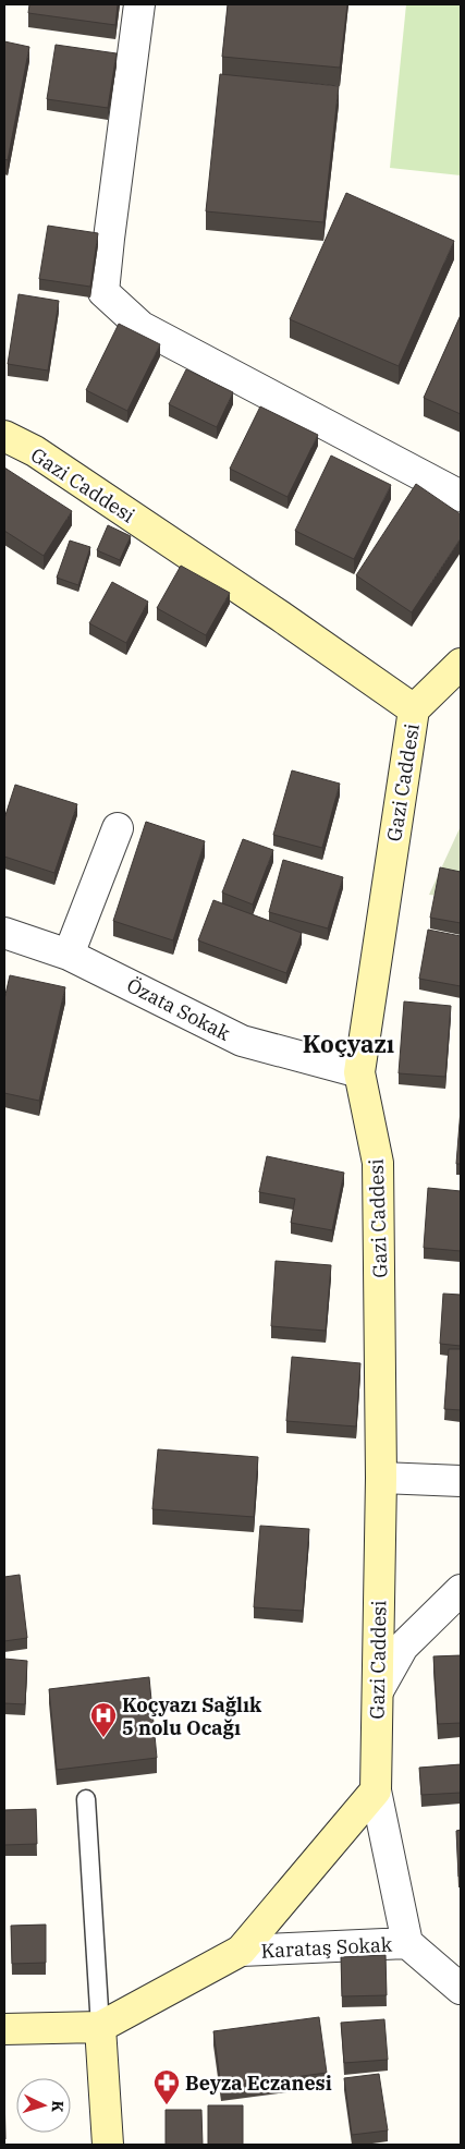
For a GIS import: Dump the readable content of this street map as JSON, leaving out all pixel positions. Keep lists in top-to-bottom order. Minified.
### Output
{"streets":{"street":["Gazi Caddesi","Özata Sokak","Karataş Sokak"]},"crossings":[["Gazi Caddesi","Özata Sokak"]],"districts":["Koçyazı"],"places":{"hospital":["Koçyazı Sağlık 5 nolu Ocağı"],"pharmacy":["Beyza Eczanesi"]},"north":"right"}
